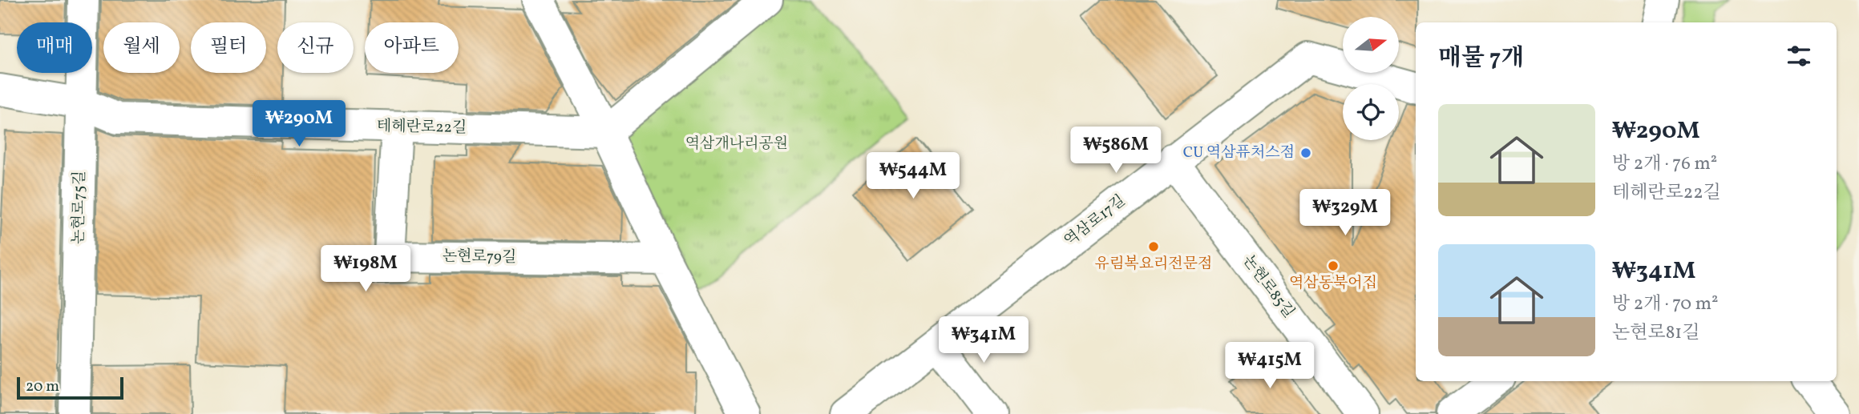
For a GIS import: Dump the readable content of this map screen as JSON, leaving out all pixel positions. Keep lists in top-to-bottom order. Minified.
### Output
{"streets":{"street":["테헤란로22길","논현로75길","역삼로17길","논현로79길","논현로85길"]},"crossings":[["테헤란로22길","논현로75길"],["테헤란로22길","논현로79길"],["역삼로17길","논현로85길"]],"parks":["역삼개나리공원"],"places":["CU 역삼퓨처스점","유림복요리전문점","역삼동북어집"],"scale_bar":"20 m","north":"right","page":{"chip":["매매","월세","필터","신규","아파트"],"heading":"매물 7개","list":[{"name":"₩290M","note":"방 2개 · 76 m² · 테헤란로22길"},{"name":"₩341M","note":"방 2개 · 70 m² · 논현로81길"}],"price":["₩290M","₩586M","₩544M","₩329M","₩198M","₩341M","₩415M"],"scale":"20 m"}}
